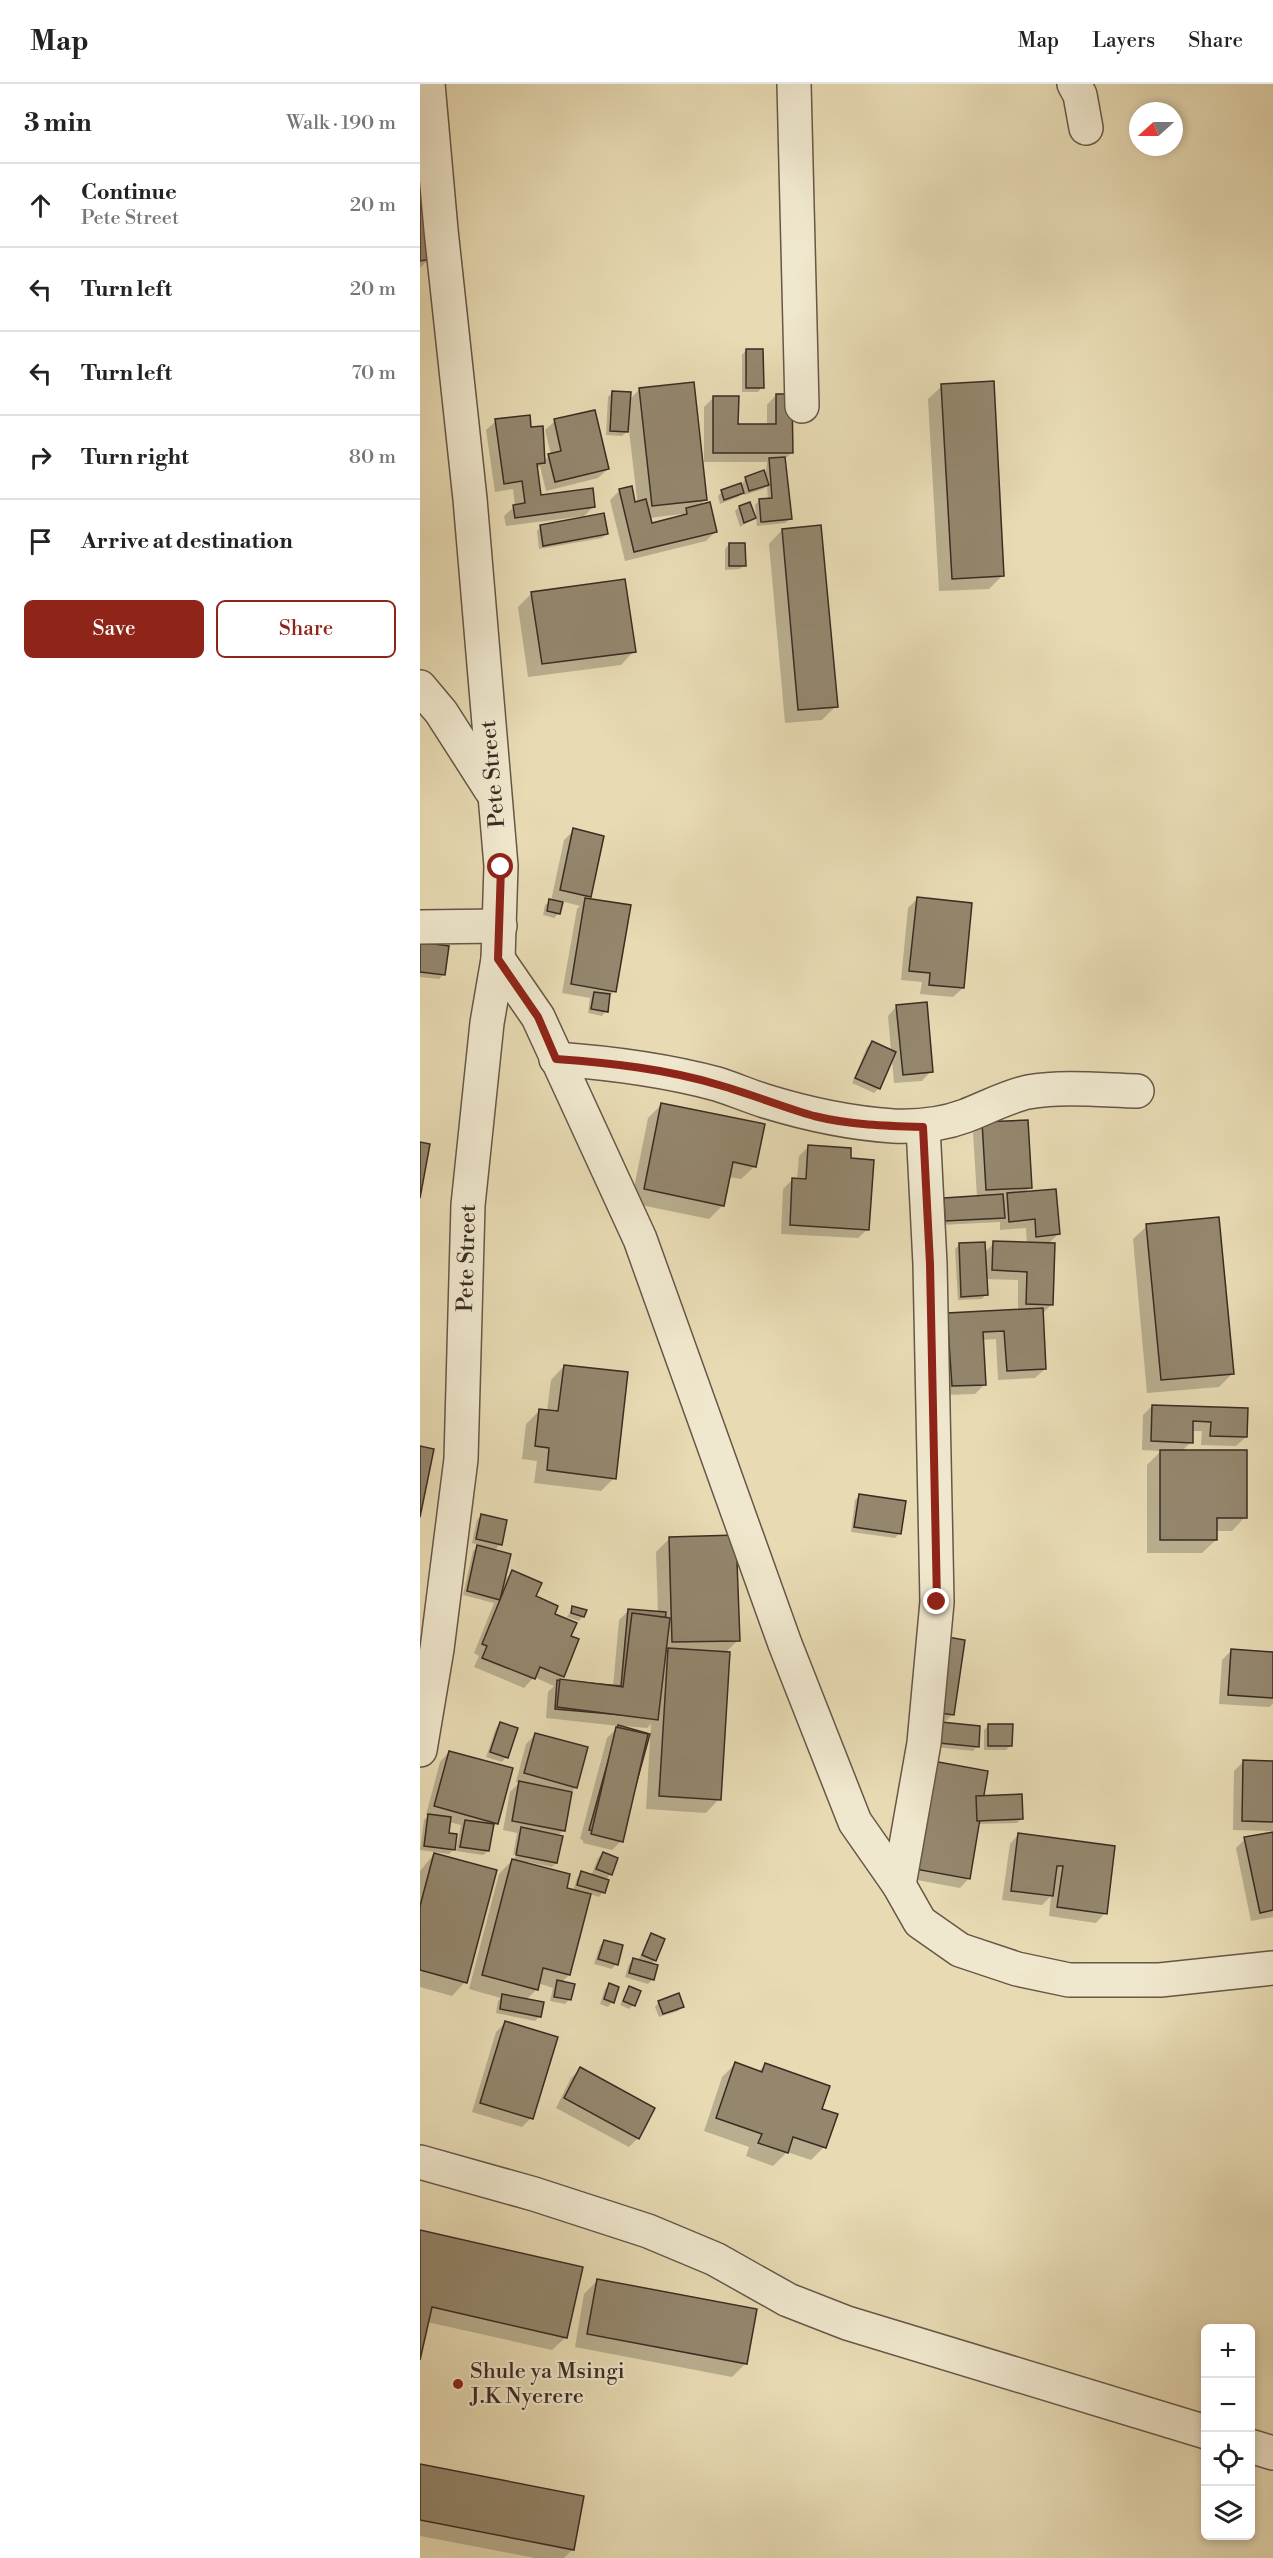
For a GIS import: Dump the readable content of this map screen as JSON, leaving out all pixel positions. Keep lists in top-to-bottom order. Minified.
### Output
{"streets":{"street":["Pete Street"]},"places":["Shule ya Msingi J.K Nyerere"],"north":"left","page":{"header":"Map","nav":["Map","Layers","Share"],"heading":["3 min","Walk · 190 m"],"list":[["Continue","Pete Street","20 m"],["Turn left","20 m"],["Turn left","70 m"],["Turn right","80 m"],"Arrive at destination"],"buttons":["Save","Share"],"map_buttons":["+","−"]}}
